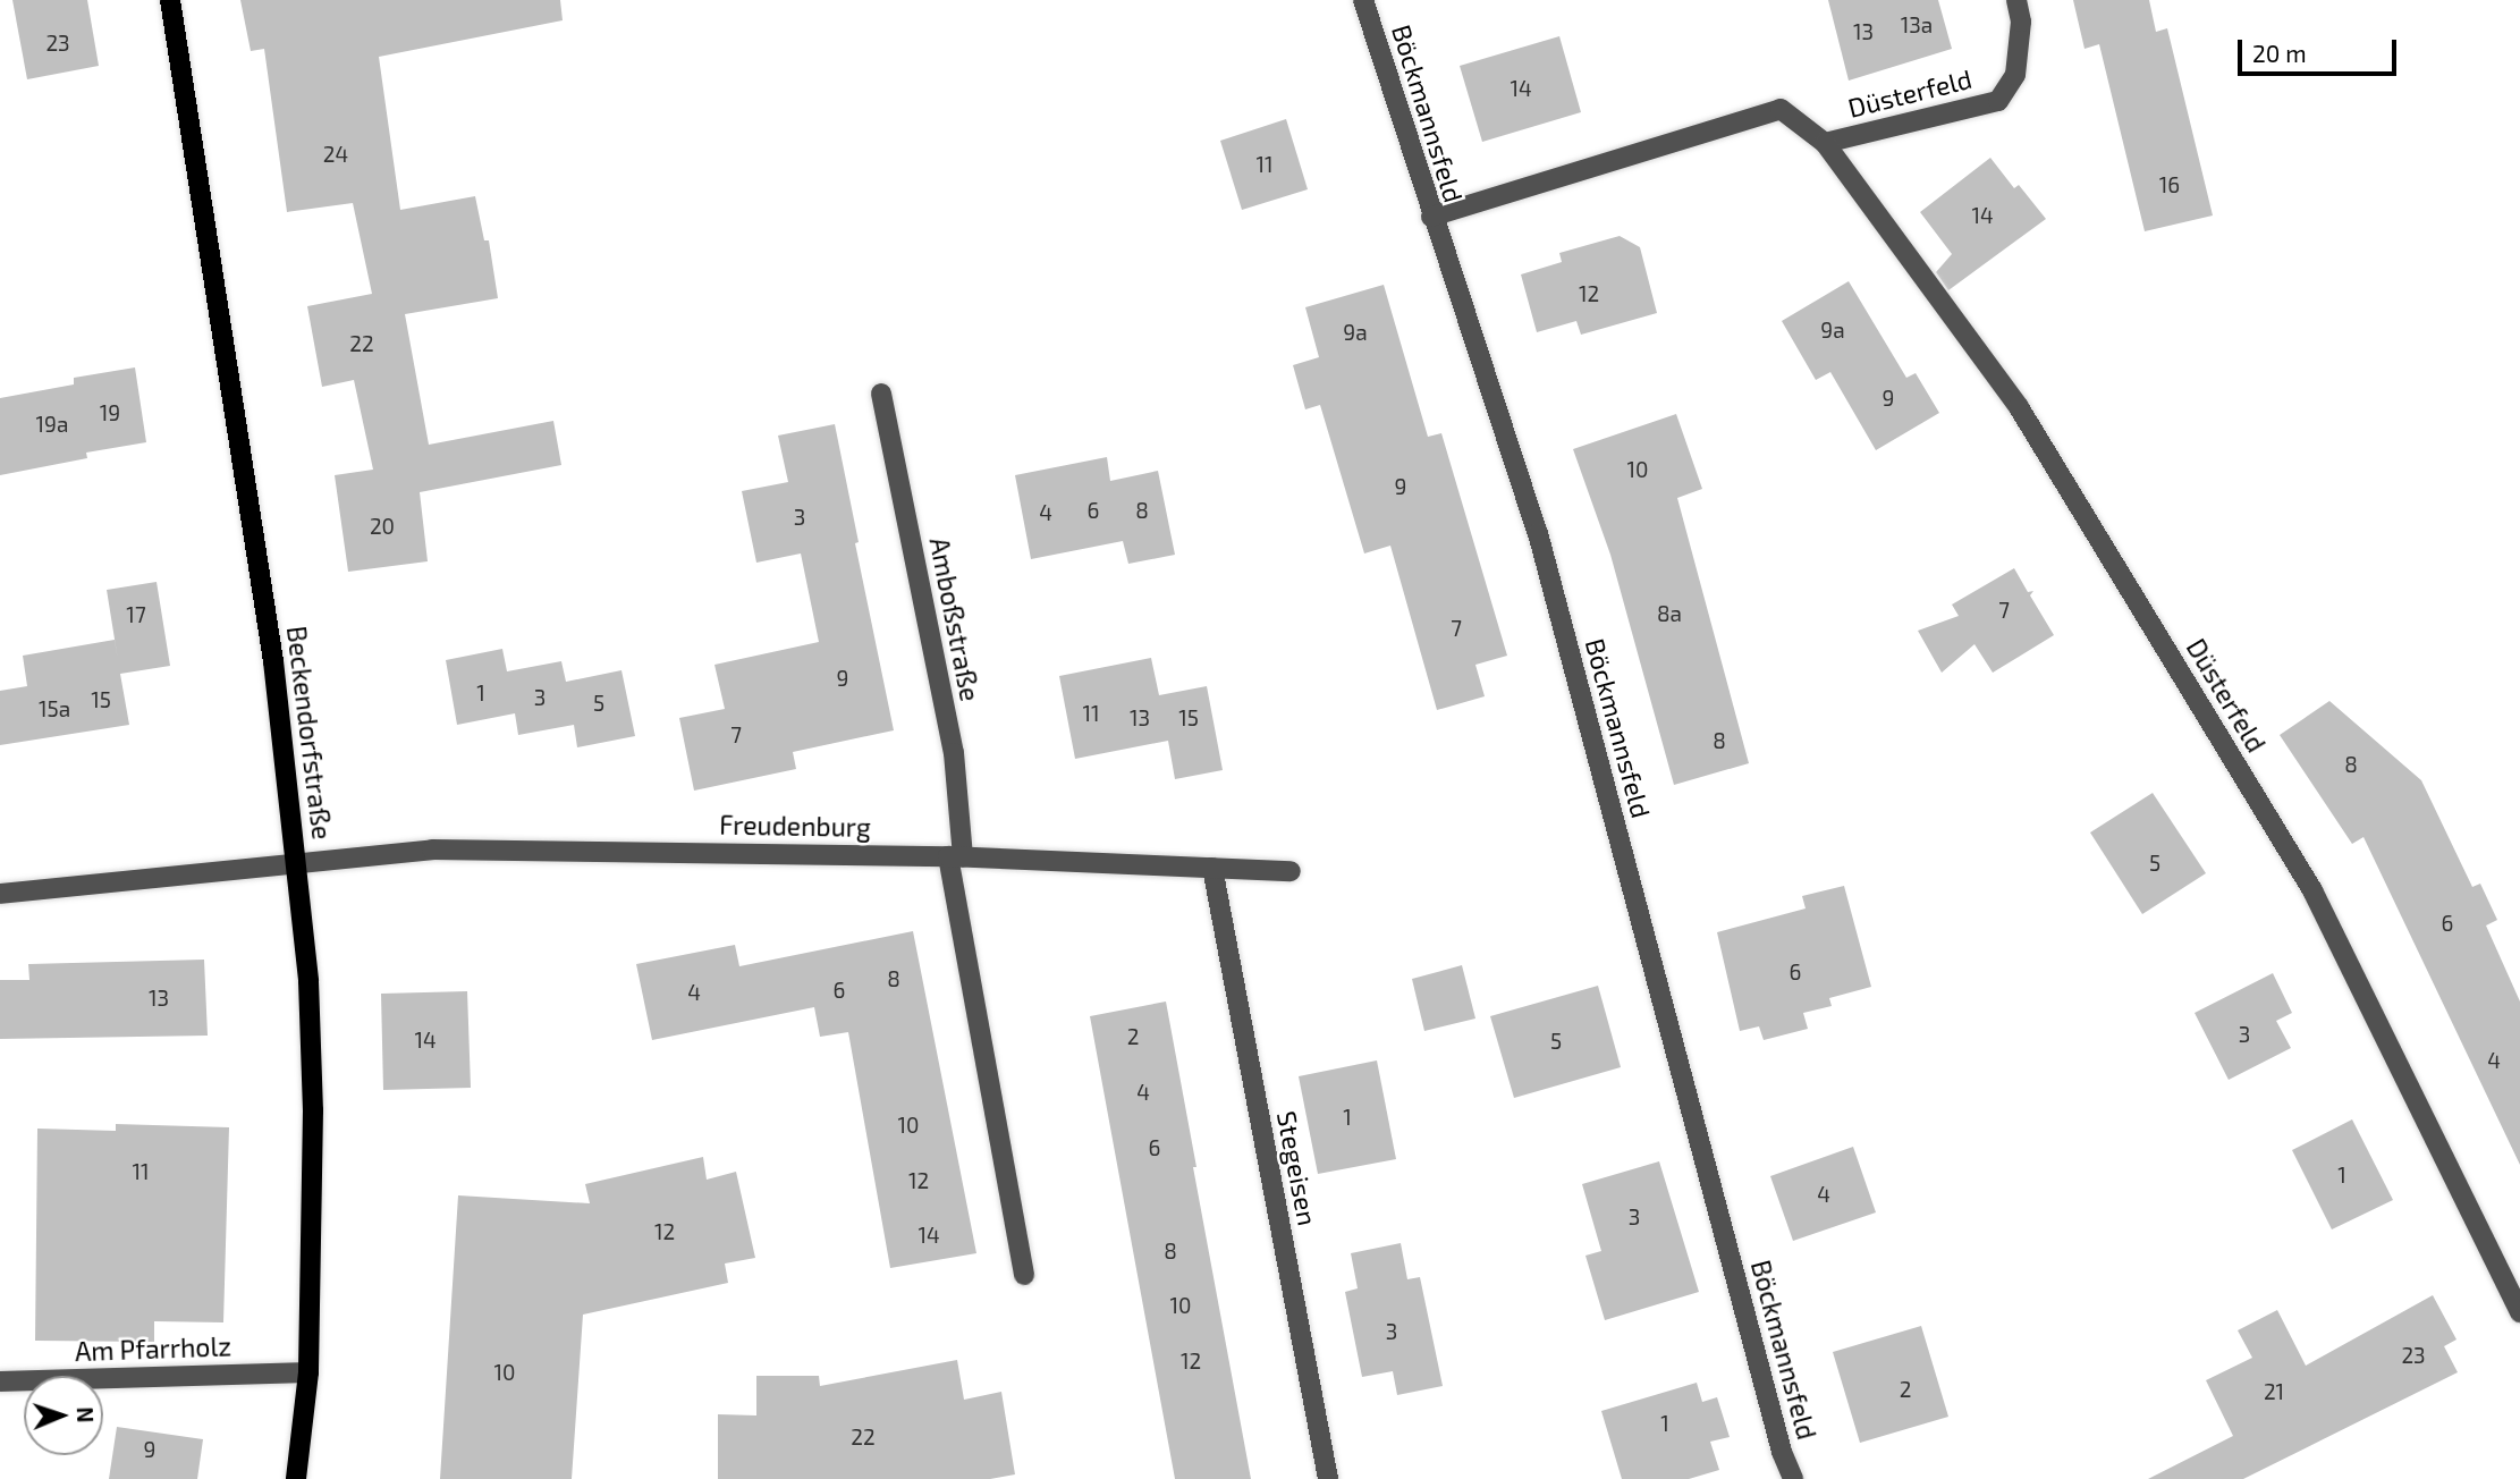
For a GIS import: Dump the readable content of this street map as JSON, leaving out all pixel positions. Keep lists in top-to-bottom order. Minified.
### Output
{"streets":{"main road":["Beckendorfstraße"],"street":["Düsterfeld","Böckmannsfeld","Amboßstraße","Freudenburg","Stegeisen","Am Pfarrholz"]},"crossings":[["Düsterfeld","Böckmannsfeld"],["Amboßstraße","Freudenburg"],["Beckendorfstraße","Freudenburg"],["Beckendorfstraße","Am Pfarrholz"],["Freudenburg","Stegeisen"]],"house_numbers":["13a","13","23","14","24","11","16","14","12","9a","9a","22","9","19","19a","10","9","6","8","4","3","20","7","8a","17","7","9","1","3","15","5","15a","11","13","15","7","8","8","5","6","6","8","6","4","13","3","2","14","5","4","4","1","10","6","11","1","12","4","3","12","14","8","10","3","23","12","10","2","21","1","22","9"],"scale_bar":"20 m","north":"right"}
